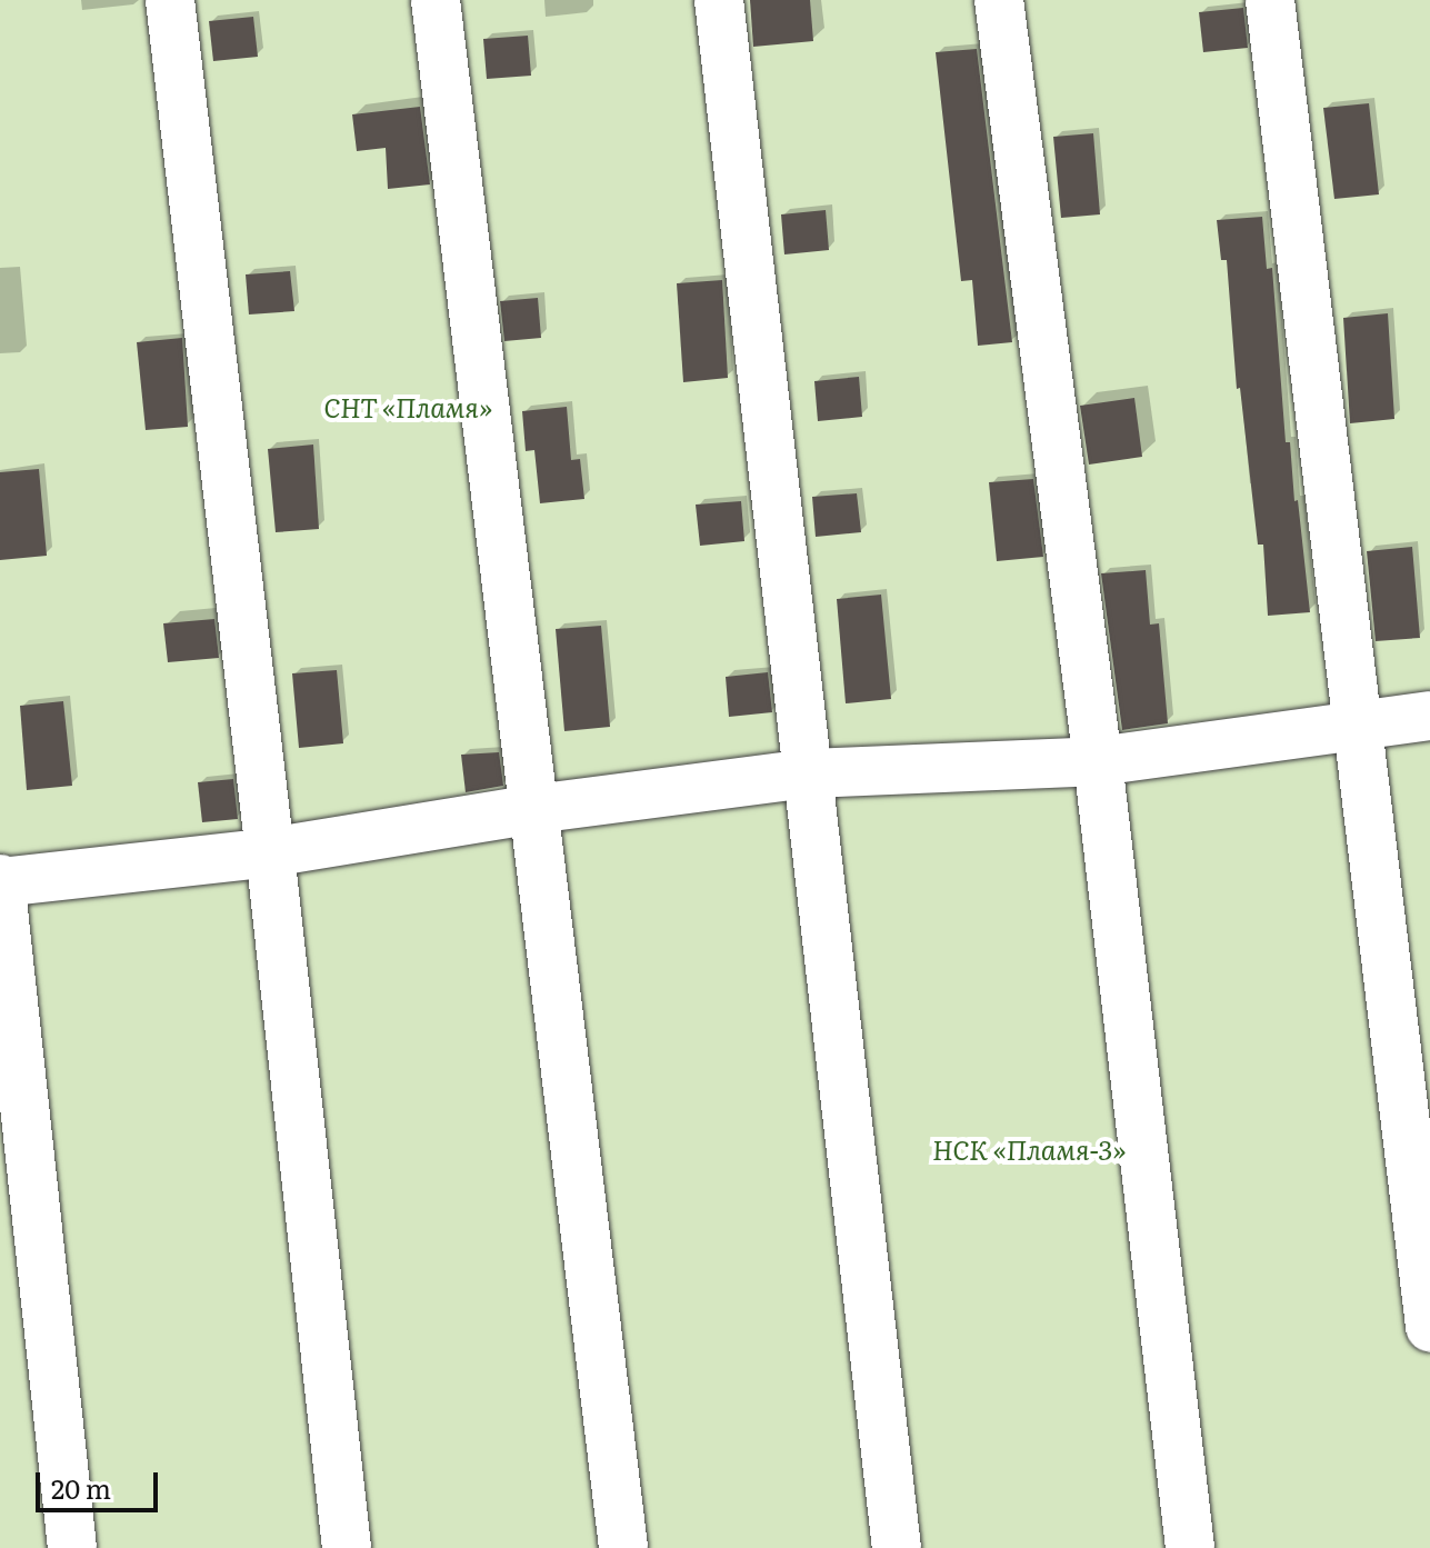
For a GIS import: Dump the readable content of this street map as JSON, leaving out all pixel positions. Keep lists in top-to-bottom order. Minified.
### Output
{"parks":["СНТ «Пламя»","НСК «Пламя-3»"],"scale_bar":"20 m"}
